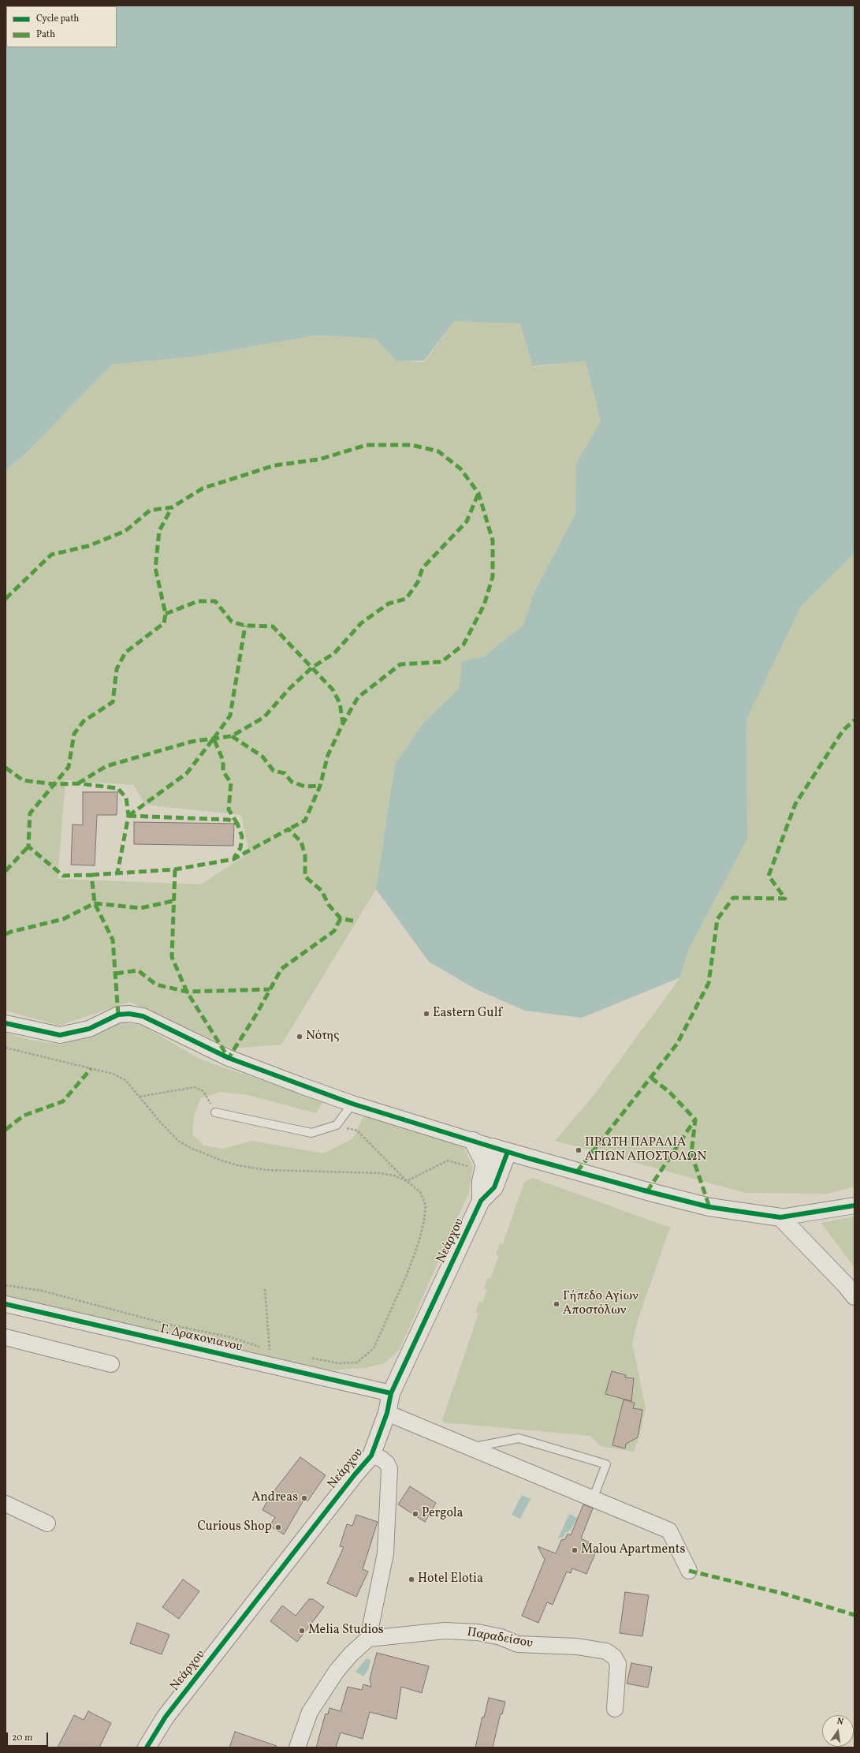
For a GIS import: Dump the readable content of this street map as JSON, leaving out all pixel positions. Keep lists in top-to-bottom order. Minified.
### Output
{"streets":{"street":["Νεάρχου","Γ. Δρακονιανου","Παραδείσου"]},"crossings":[["Νεάρχου","Γ. Δρακονιανου"]],"places":["Eastern Gulf","Νότης","ΠΡΩΤΗ ΠΑΡΑΛΙΑ ΑΓΙΩΝ ΑΠΟΣΤΟΛΩΝ","Γήπεδο Αγίων Αποστόλων","Andreas","Pergola","Curious Shop","Malou Apartments","Hotel Elotia","Melia Studios"],"legend":["Cycle path","Path"],"scale_bar":"20 m","north":"top"}
